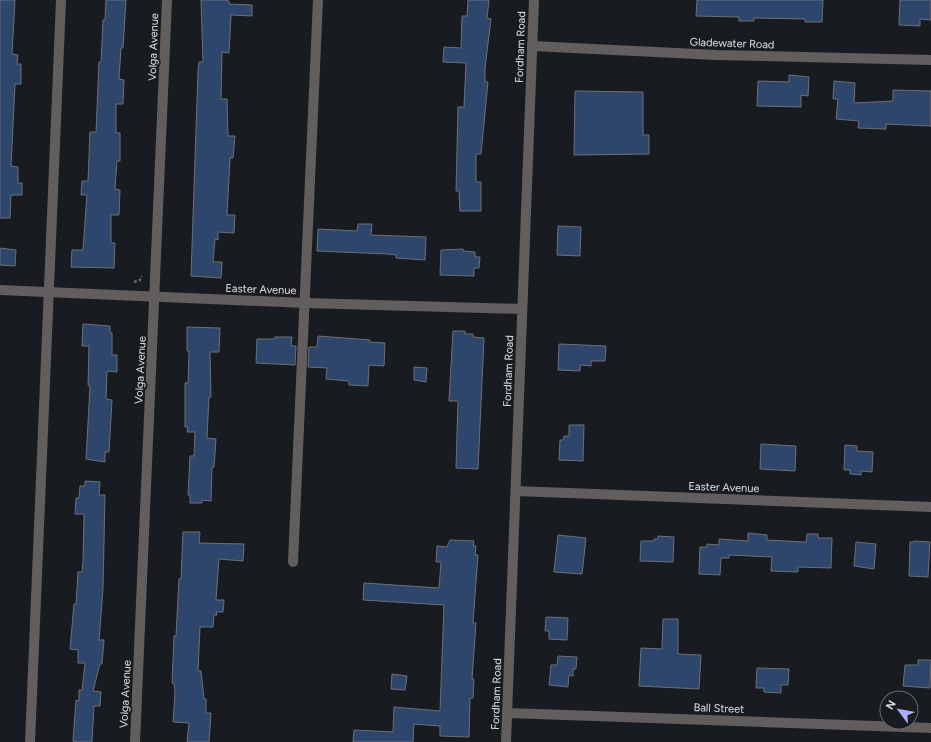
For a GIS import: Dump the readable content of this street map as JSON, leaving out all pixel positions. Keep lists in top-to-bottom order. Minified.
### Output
{"streets":{"street":["Gladewater Road","Volga Avenue","Fordham Road","Easter Avenue","Ball Street"]},"crossings":[["Gladewater Road","Fordham Road"],["Volga Avenue","Easter Avenue"],["Fordham Road","Easter Avenue"],["Fordham Road","Ball Street"]],"north":"top left"}
